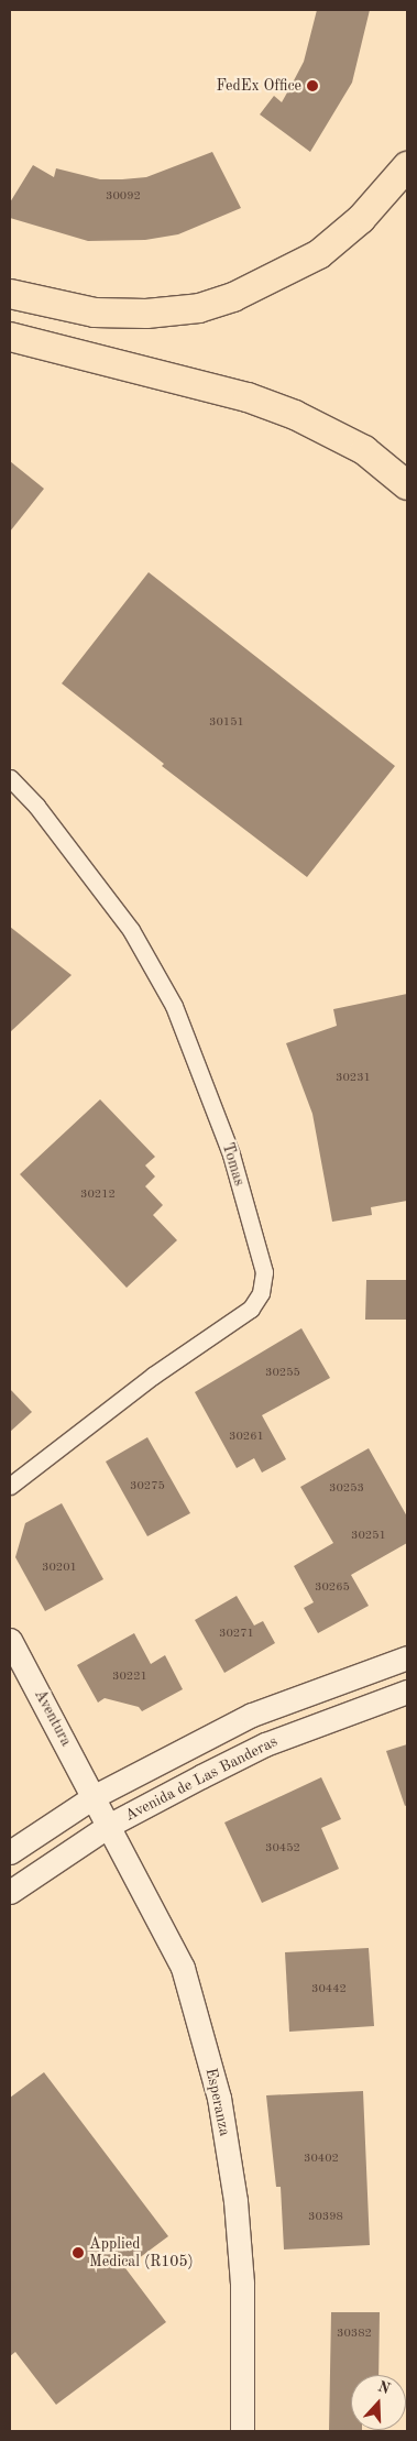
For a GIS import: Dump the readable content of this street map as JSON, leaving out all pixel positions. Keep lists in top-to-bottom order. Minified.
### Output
{"streets":{"main road":["Aventura","Avenida de Las Banderas","Esperanza"],"street":["Tomas"]},"crossings":[["Aventura","Esperanza"],["Avenida de Las Banderas","Esperanza"]],"places":["FedEx Office","Applied Medical (R105)"],"house_numbers":["30092","30151","30231","30212","30255","30261","30275","30253","30251","30201","30265","30271","30221","30452","30442","30402","30398","30382"],"north":"top"}
